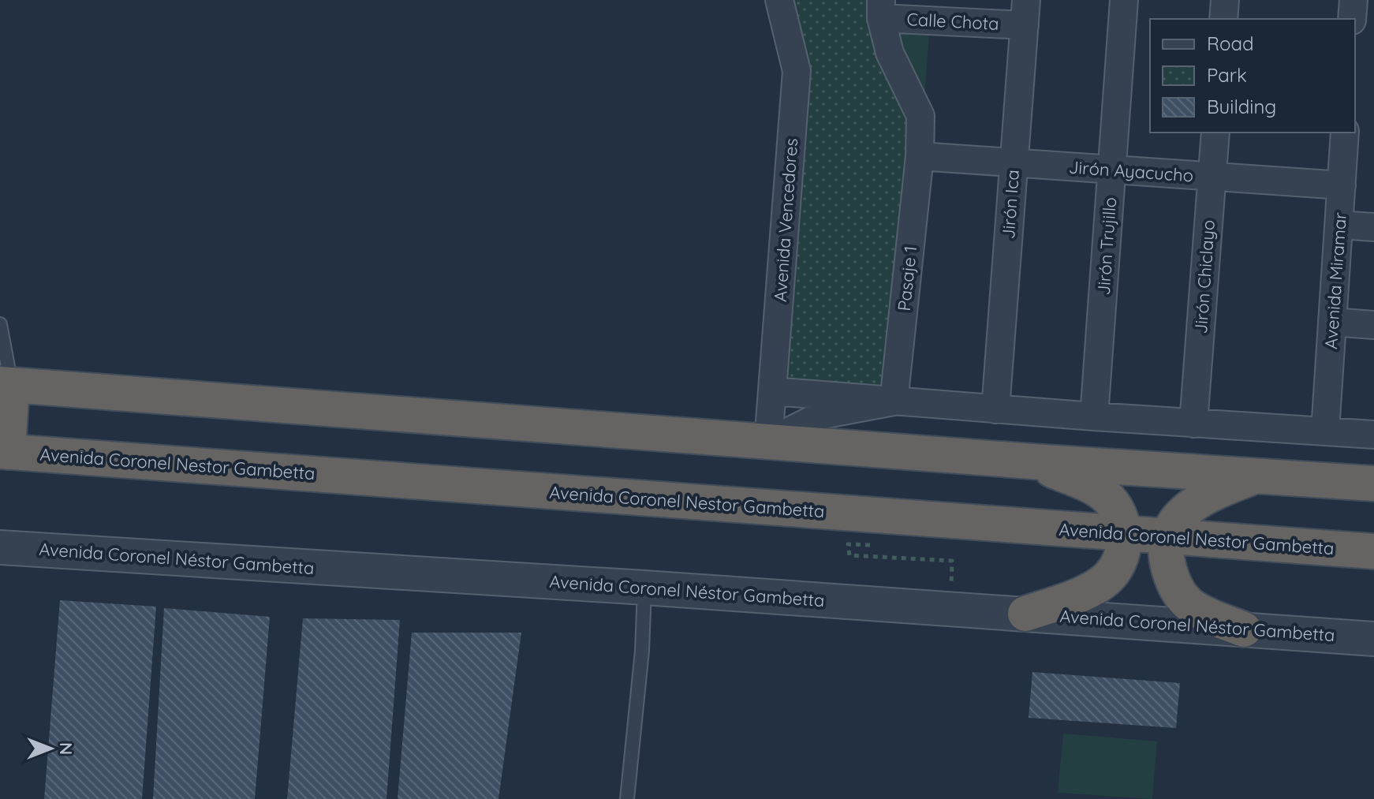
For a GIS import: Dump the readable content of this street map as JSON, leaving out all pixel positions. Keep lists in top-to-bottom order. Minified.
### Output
{"streets":{"highway":["Avenida Coronel Nestor Gambetta"],"street":["Calle Chota","Jirón Ayacucho","Jirón Ica","Avenida Vencedores","Jirón Trujillo","Jirón Chiclayo","Pasaje 1","Avenida Miramar","Avenida Coronel Néstor Gambetta"]},"crossings":[["Calle Chota","Jirón Ica"],["Calle Chota","Pasaje 1"],["Jirón Ayacucho","Jirón Ica"],["Jirón Ayacucho","Jirón Trujillo"],["Jirón Ayacucho","Jirón Chiclayo"],["Jirón Ayacucho","Pasaje 1"],["Jirón Ayacucho","Avenida Miramar"]],"legend":["Road","Park","Building"],"north":"right"}
